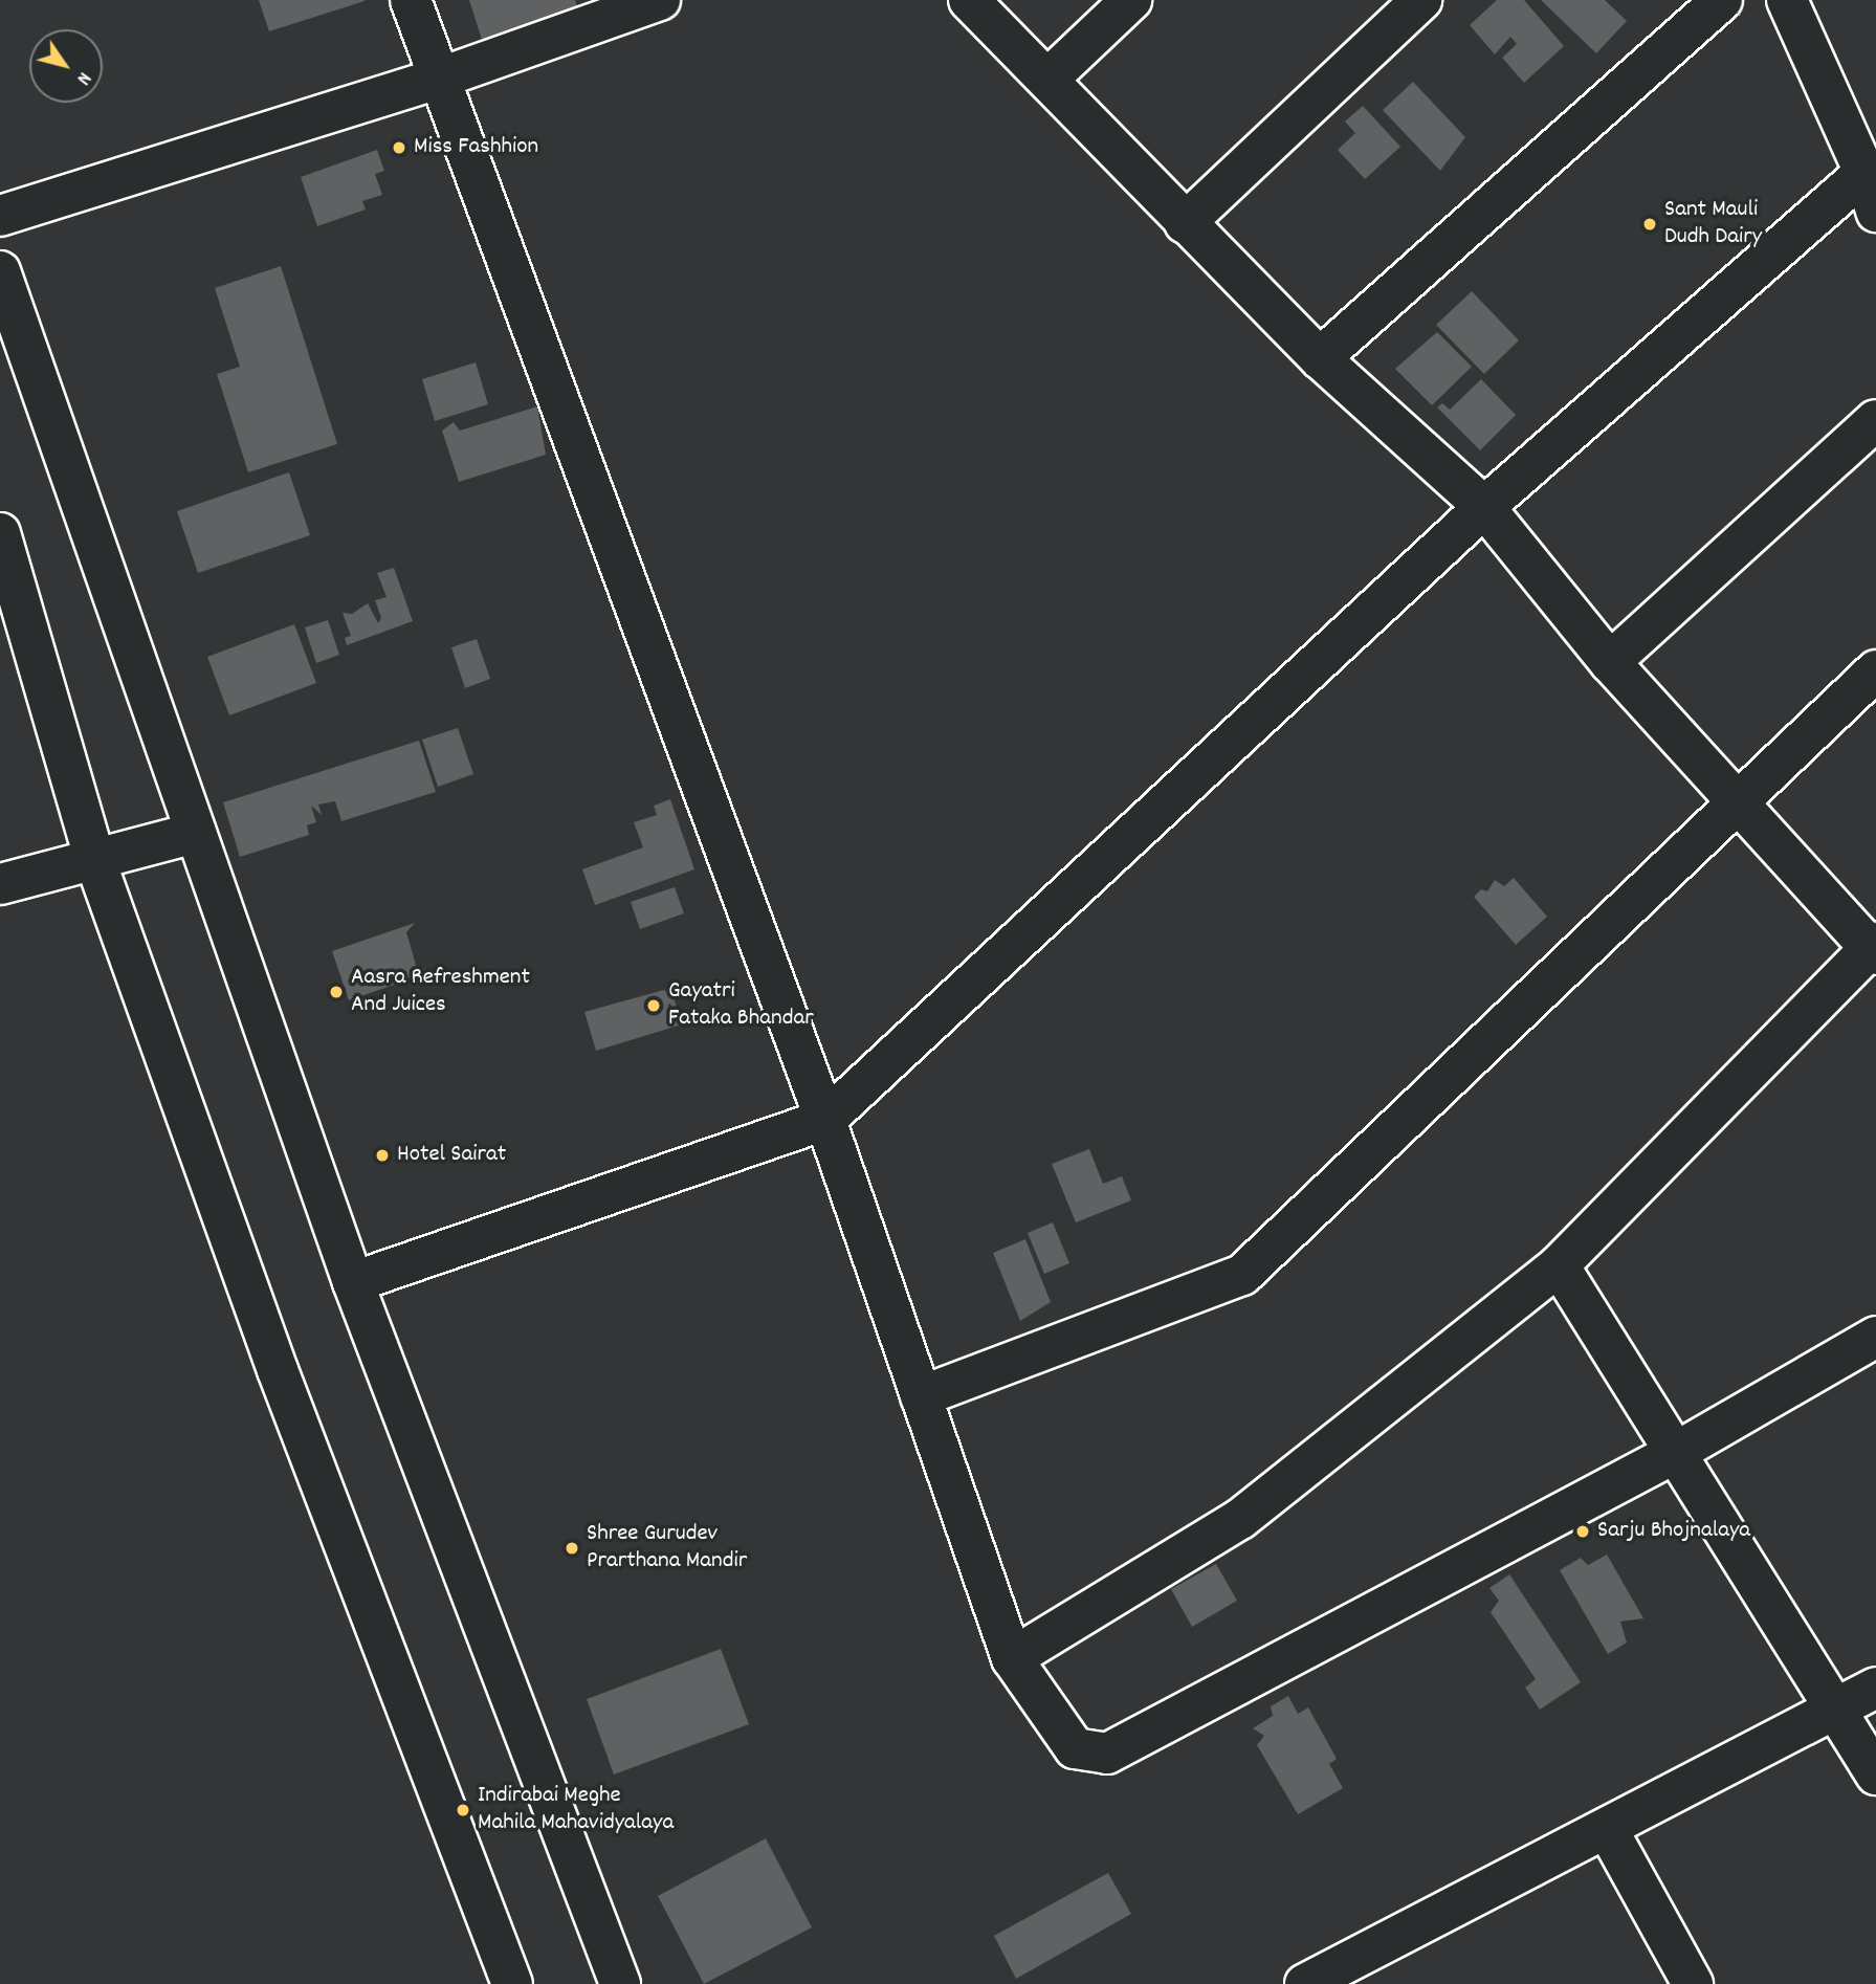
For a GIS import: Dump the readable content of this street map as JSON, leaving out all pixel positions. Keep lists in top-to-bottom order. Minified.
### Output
{"places":["Miss Fashhion","Sant Mauli Dudh Dairy","Aasra Refreshment And Juices","Gayatri Fataka Bhandar","Hotel Sairat","Sarju Bhojnalaya","Shree Gurudev Prarthana Mandir","Indirabai Meghe Mahila Mahavidyalaya"],"north":"bottom right"}
